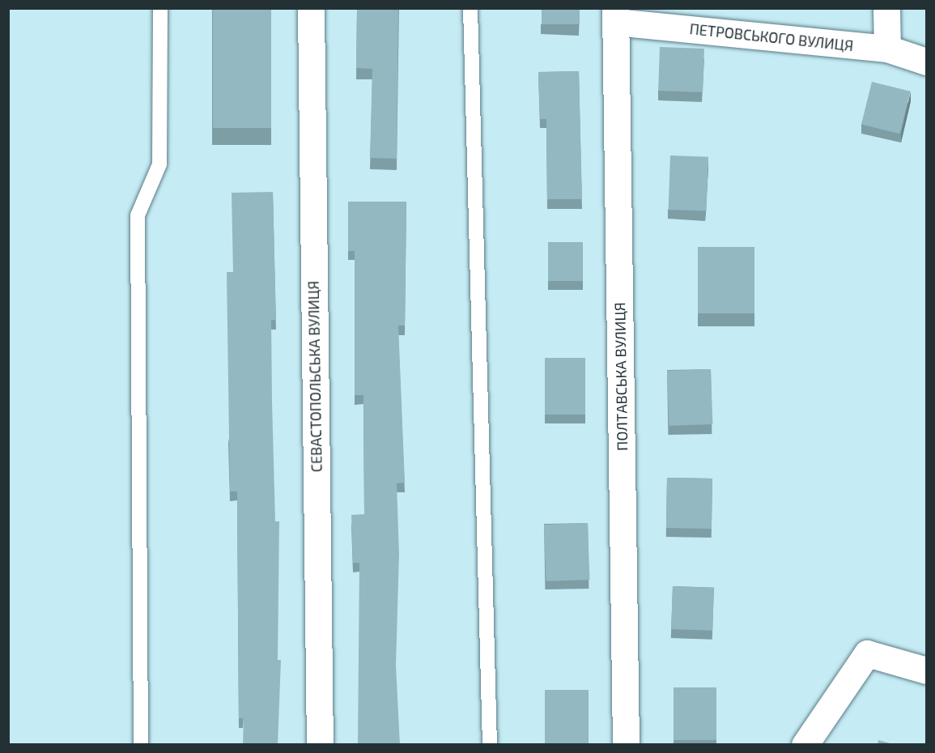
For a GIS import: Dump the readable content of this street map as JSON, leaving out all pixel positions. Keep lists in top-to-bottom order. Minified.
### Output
{"streets":{"street":["ПЕТРОВСЬКОГО ВУЛИЦЯ","СЕВАСТОПОЛЬСЬКА ВУЛИЦЯ","ПОЛТАВСЬКА ВУЛИЦЯ"]},"crossings":[["ПЕТРОВСЬКОГО ВУЛИЦЯ","ПОЛТАВСЬКА ВУЛИЦЯ"]]}
